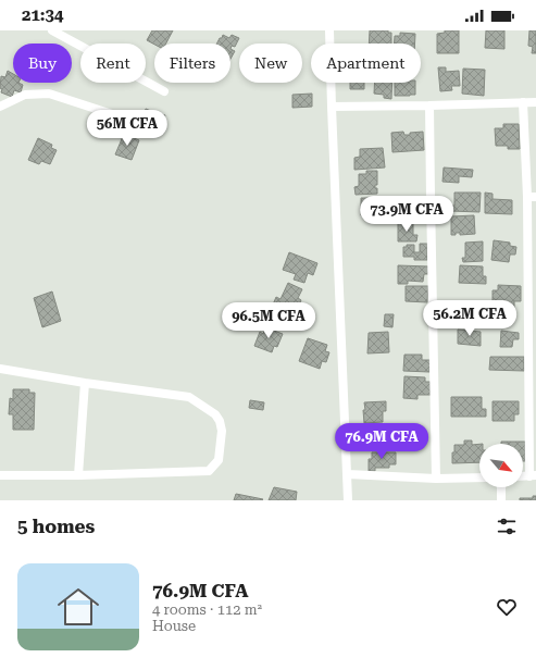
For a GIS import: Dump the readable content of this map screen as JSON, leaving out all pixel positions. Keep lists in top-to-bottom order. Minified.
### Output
{"north":"bottom right","page":{"status":"21:34","chip":["Buy","Rent","Filters","New","Apartment"],"price":["56M CFA","73.9M CFA","56.2M CFA","96.5M CFA","76.9M CFA"],"heading":"5 homes","list":[{"name":"76.9M CFA","note":"4 rooms · 112 m² · House"}]}}
